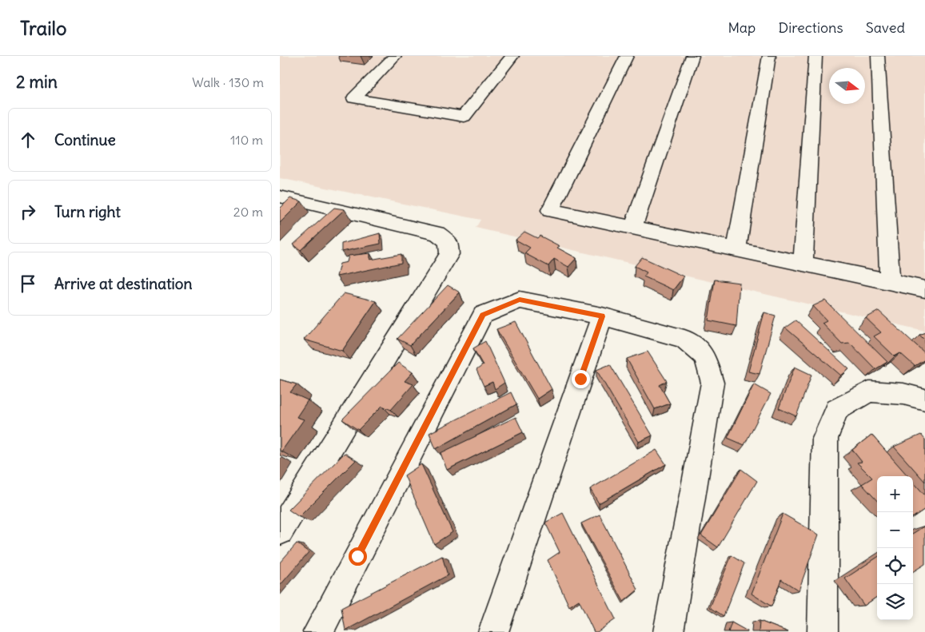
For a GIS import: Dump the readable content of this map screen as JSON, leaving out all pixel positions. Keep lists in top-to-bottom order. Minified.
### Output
{"north":"right","page":{"header":"Trailo","nav":["Map","Directions","Saved"],"heading":["2 min","Walk · 130 m"],"list":[["Continue","110 m"],["Turn right","20 m"],"Arrive at destination"],"map_buttons":["+","−"]}}
